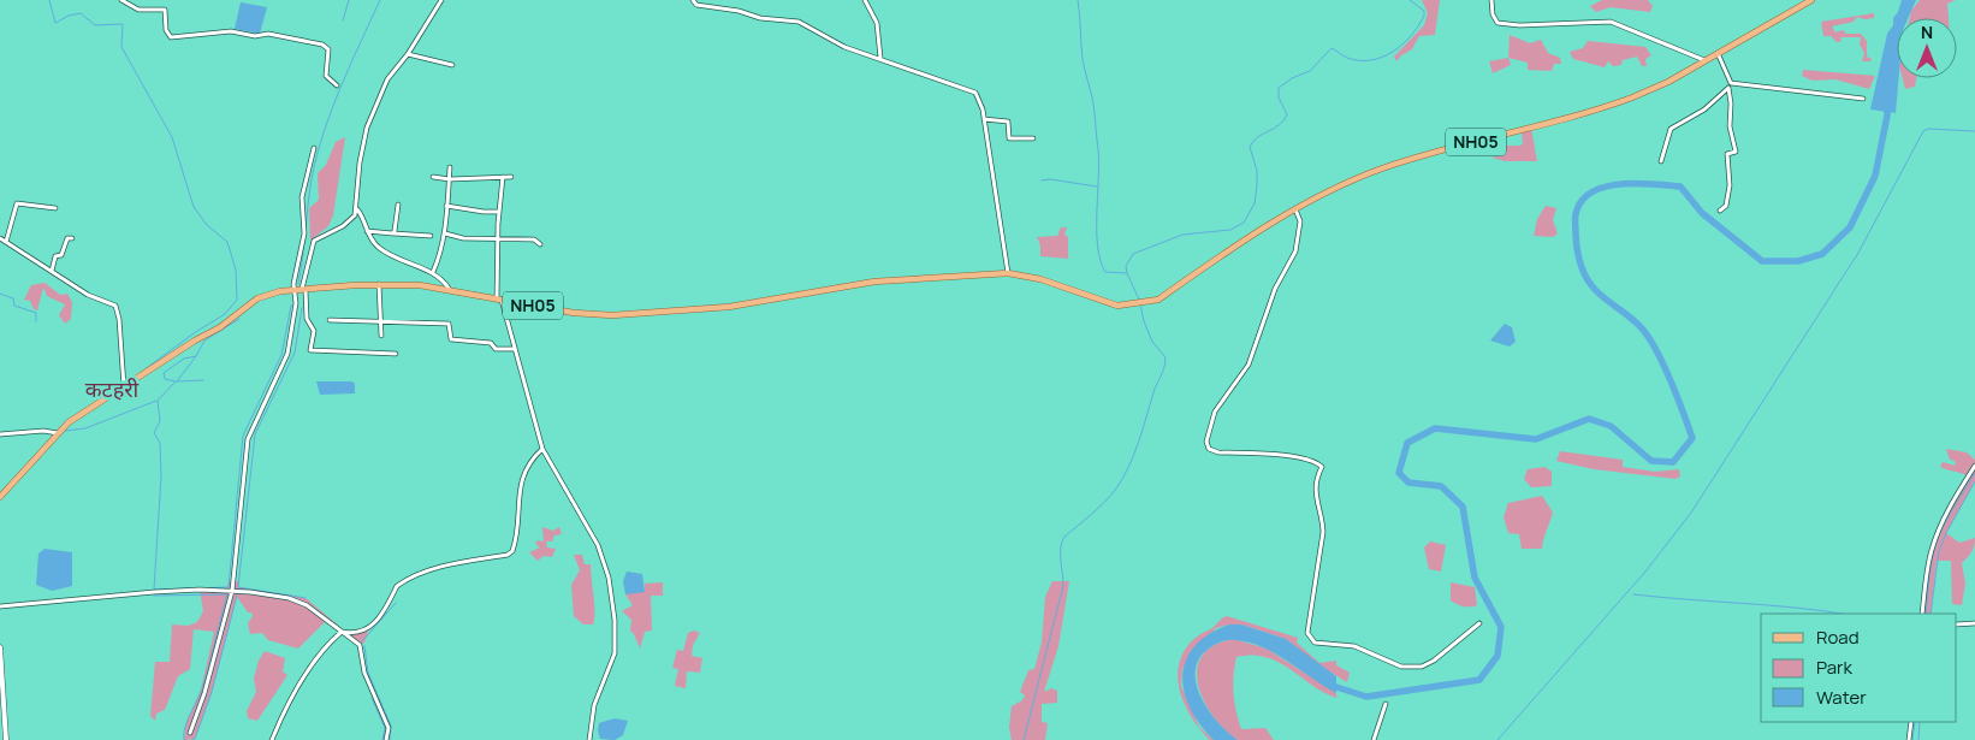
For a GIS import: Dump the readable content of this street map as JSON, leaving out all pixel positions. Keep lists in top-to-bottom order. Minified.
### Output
{"streets":{"main road":["NH05"]},"districts":["कटहरी"],"legend":["Road","Park","Water"],"north":"top"}
